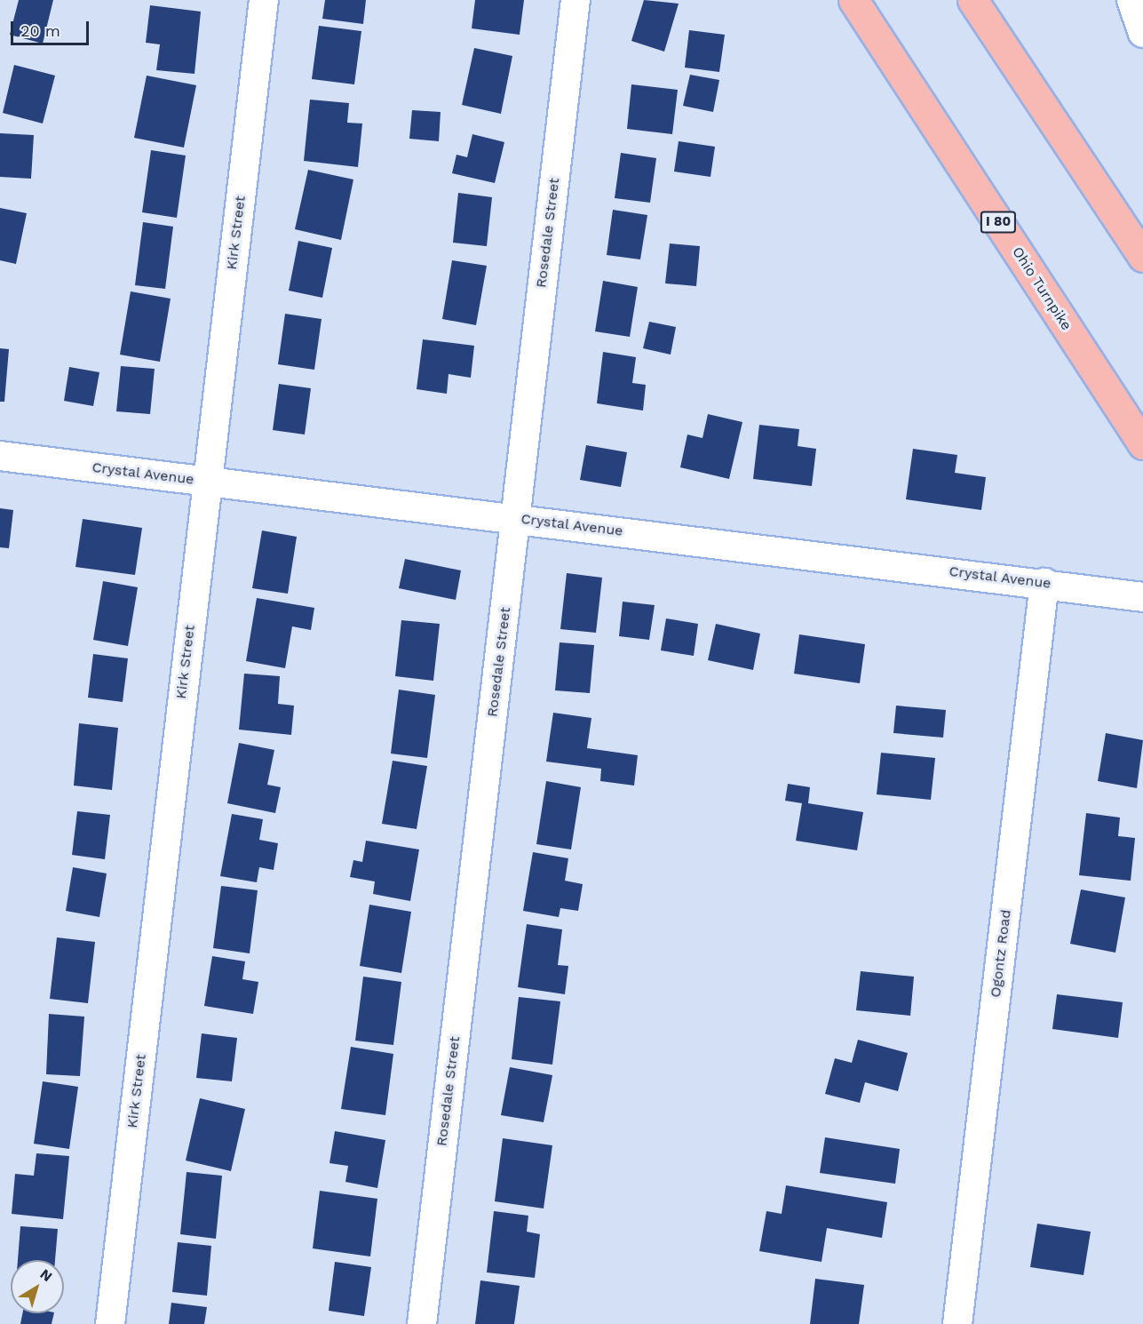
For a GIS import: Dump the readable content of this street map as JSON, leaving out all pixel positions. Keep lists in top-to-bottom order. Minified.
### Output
{"streets":{"highway":["I 80","Ohio Turnpike"],"street":["Kirk Street","Rosedale Street","Crystal Avenue","Ogontz Road"]},"crossings":[["Kirk Street","Crystal Avenue"],["Rosedale Street","Crystal Avenue"],["Crystal Avenue","Ogontz Road"]],"scale_bar":"20 m","north":"top right"}
